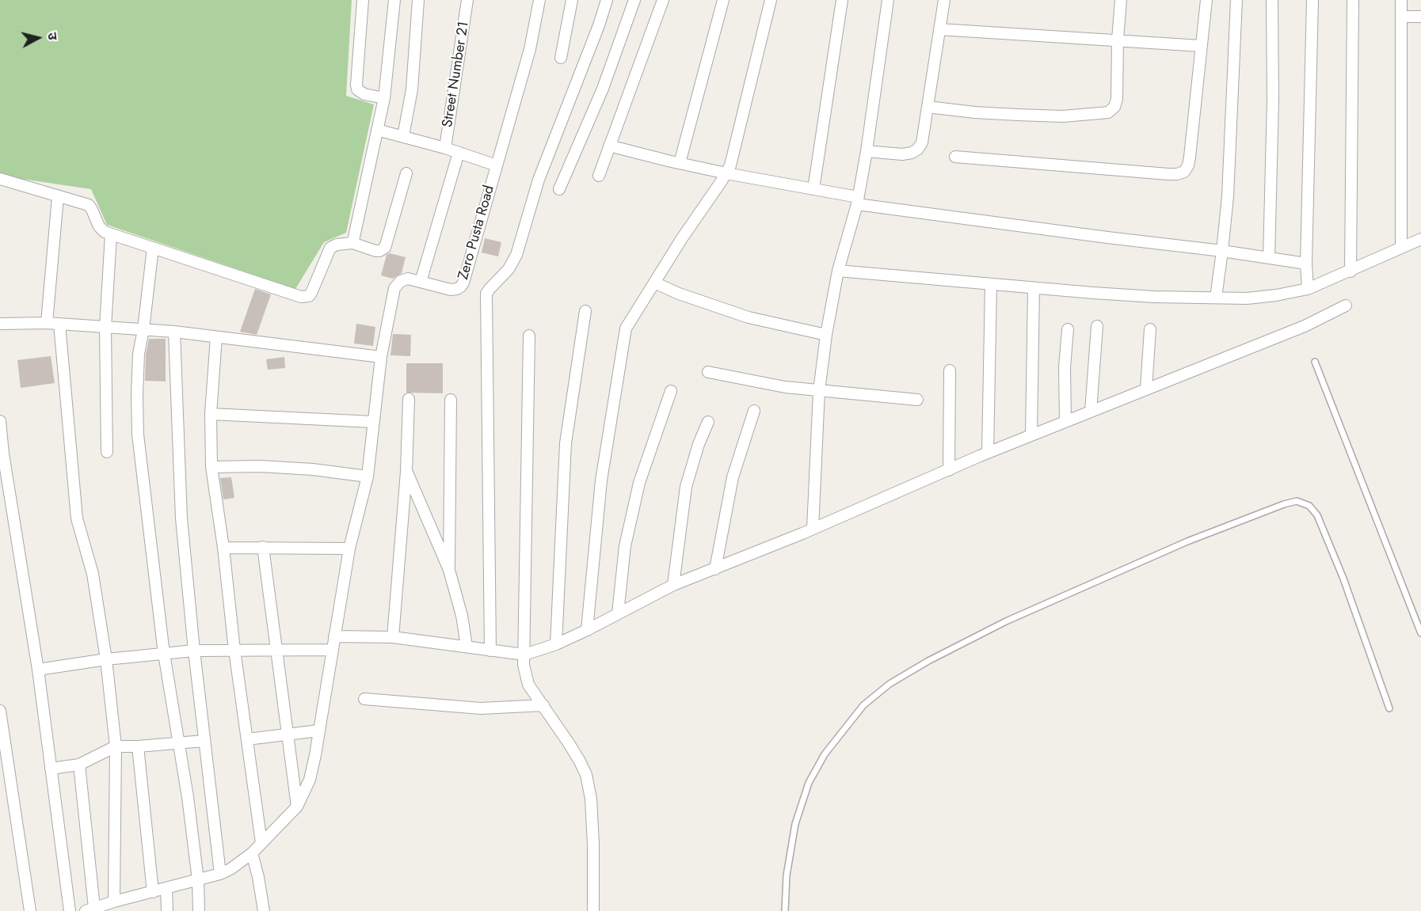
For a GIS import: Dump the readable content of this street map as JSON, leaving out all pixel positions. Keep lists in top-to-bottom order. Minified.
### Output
{"streets":{"street":["Street Number 21","Zero Pusta Road"]},"north":"right"}
